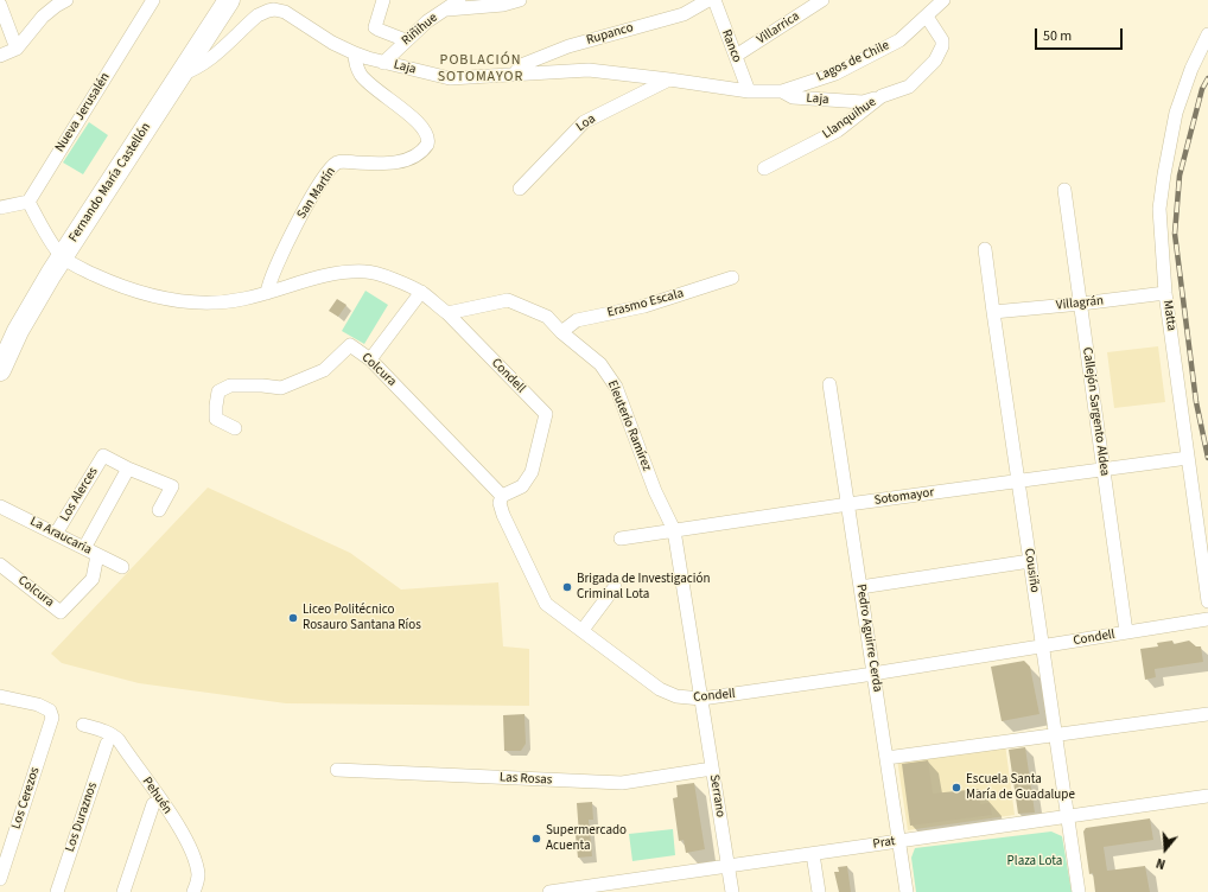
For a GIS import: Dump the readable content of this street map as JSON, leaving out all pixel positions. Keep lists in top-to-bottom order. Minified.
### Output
{"streets":{"main road":["Fernando María Castellón"],"street":["Villarrica","Riñihue","Rupanco","Ranco","Lagos de Chile","Laja","Nueva Jerusalén","Llanquihue","Loa","San Martín","Erasmo Escala","Villagrán","Matta","Colcura","Condell","Callejón Sargento Aldea","Eleuterio Ramírez","Los Alerces","Sotomayor","La Araucaria","Cousiño","Pedro Aguirre Cerda","Las Rosas","Pehuén","Serrano","Los Cerezos","Los Duraznos","Prat"]},"crossings":[["Villarrica","Ranco"],["Riñihue","Laja"],["Rupanco","Laja"],["Ranco","Lagos de Chile"],["Ranco","Laja"],["Lagos de Chile","Laja"],["Lagos de Chile","Llanquihue"],["Laja","Llanquihue"],["Laja","Loa"],["Laja","Fernando María Castellón"],["Laja","San Martín"],["Erasmo Escala","Eleuterio Ramírez"],["Villagrán","Matta"],["Villagrán","Callejón Sargento Aldea"],["Villagrán","Cousiño"],["Matta","Sotomayor"],["Colcura","Condell"],["Colcura","La Araucaria"],["Condell","Callejón Sargento Aldea"],["Condell","Eleuterio Ramírez"],["Condell","Cousiño"],["Condell","Pedro Aguirre Cerda"],["Condell","Serrano"],["Callejón Sargento Aldea","Sotomayor"],["Eleuterio Ramírez","Sotomayor"],["Eleuterio Ramírez","Serrano"],["Los Alerces","La Araucaria"],["Sotomayor","Cousiño"],["Sotomayor","Pedro Aguirre Cerda"],["Cousiño","Prat"],["Pedro Aguirre Cerda","Prat"],["Las Rosas","Serrano"],["Serrano","Prat"]],"districts":["POBLACIÓN SOTOMAYOR"],"parks":["Plaza Lota"],"places":["Brigada de Investigación Criminal Lota","Liceo Politécnico Rosauro Santana Ríos","Escuela Santa María de Guadalupe","Supermercado Acuenta"],"scale_bar":"50 m","north":"bottom"}
